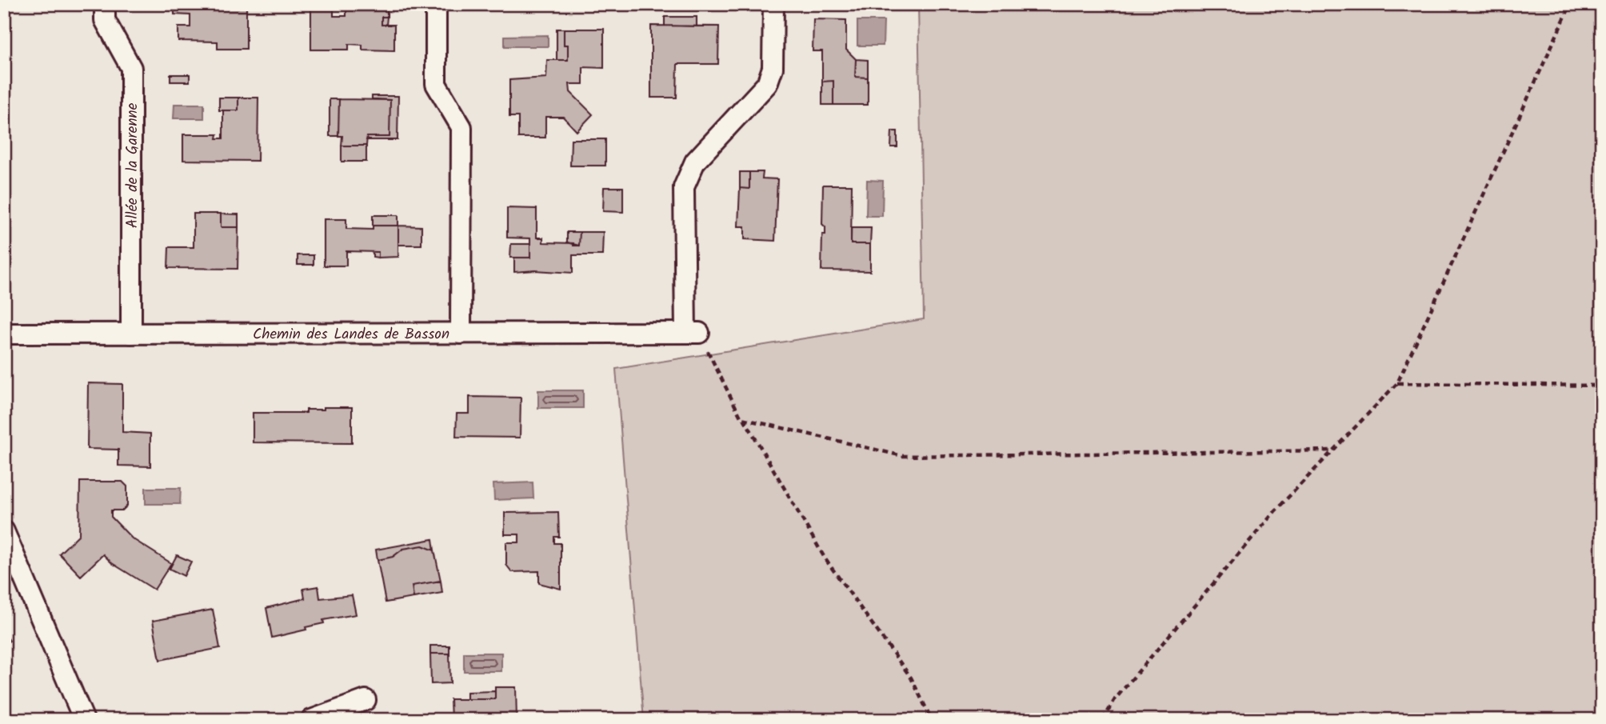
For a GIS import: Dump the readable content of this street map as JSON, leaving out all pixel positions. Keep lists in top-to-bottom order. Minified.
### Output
{"streets":{"street":["Allée de la Garenne","Chemin des Landes de Basson"]},"crossings":[["Allée de la Garenne","Chemin des Landes de Basson"]]}
